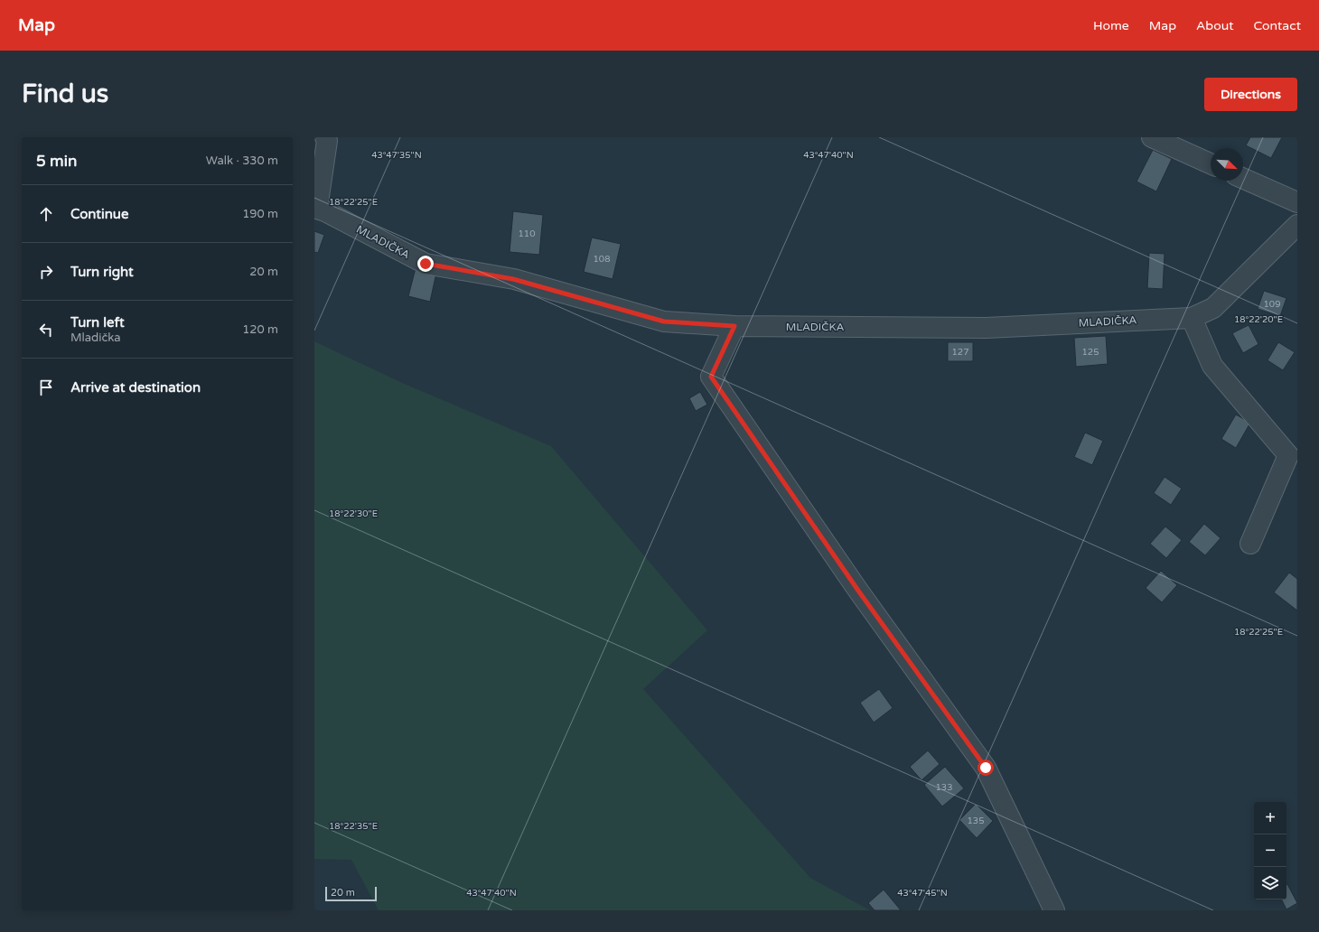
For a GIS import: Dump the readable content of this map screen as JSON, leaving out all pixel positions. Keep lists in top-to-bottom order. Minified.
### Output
{"streets":{"street":["MLADIČKA"]},"house_numbers":["110","108","109","127","125","133","135"],"scale_bar":"20 m","north":"bottom right","page":{"header":"Map","nav":["Home","Map","About","Contact"],"buttons":"Directions","title":"Find us","heading":["5 min","Walk · 330 m"],"list":[["Continue","190 m"],["Turn right","20 m"],["Turn left","Mladička","120 m"],"Arrive at destination"],"map_buttons":["+","−"],"scale":"20 m"},"coordinates":["43°47'35\"N","43°47'40\"N","18°22'25\"E","18°22'20\"E","18°22'30\"E","18°22'35\"E","43°47'45\"N"]}
